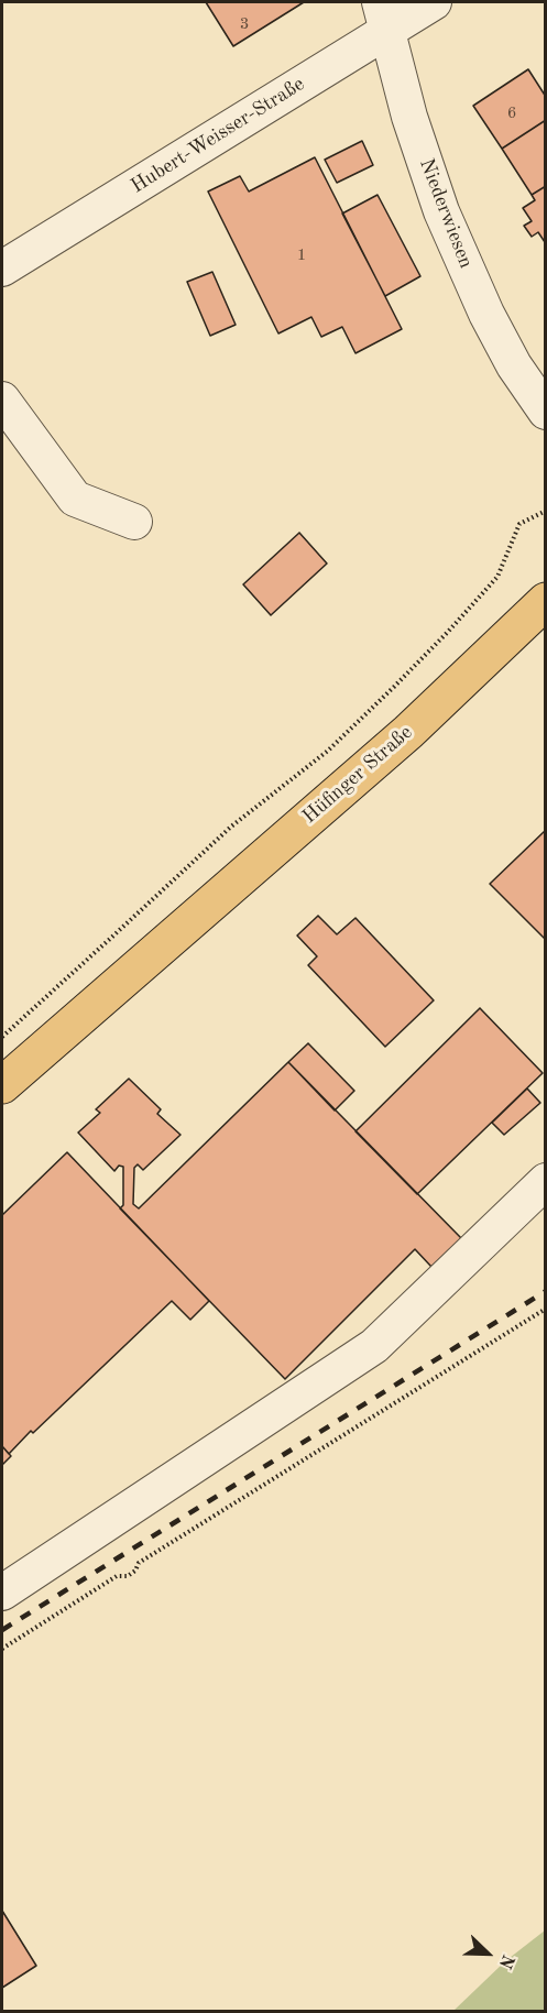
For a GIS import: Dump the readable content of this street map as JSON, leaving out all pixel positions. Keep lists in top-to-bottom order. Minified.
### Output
{"streets":{"main road":["Hüfinger Straße"],"street":["Hubert-Weisser-Straße","Niederwiesen"]},"crossings":[["Hubert-Weisser-Straße","Niederwiesen"]],"house_numbers":["3","6","1"],"north":"bottom right"}
